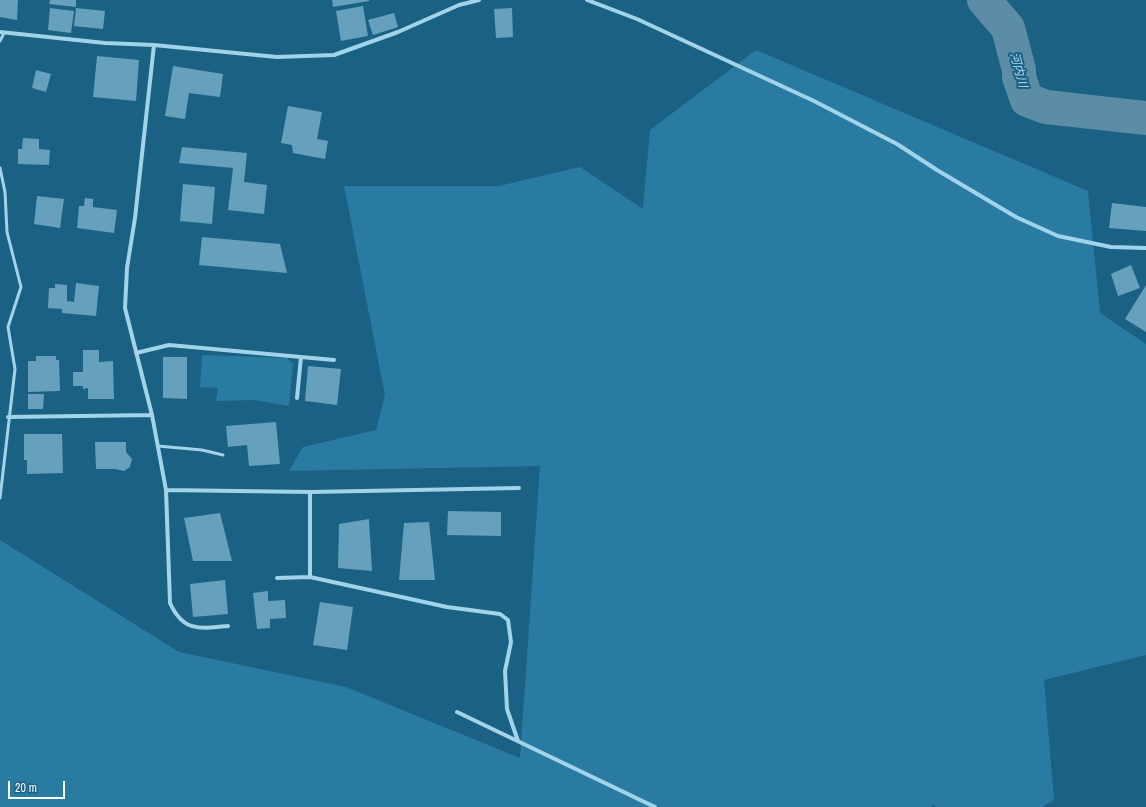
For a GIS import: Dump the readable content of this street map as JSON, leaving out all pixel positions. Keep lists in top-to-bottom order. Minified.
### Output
{"water":["河内川"],"scale_bar":"20 m"}
